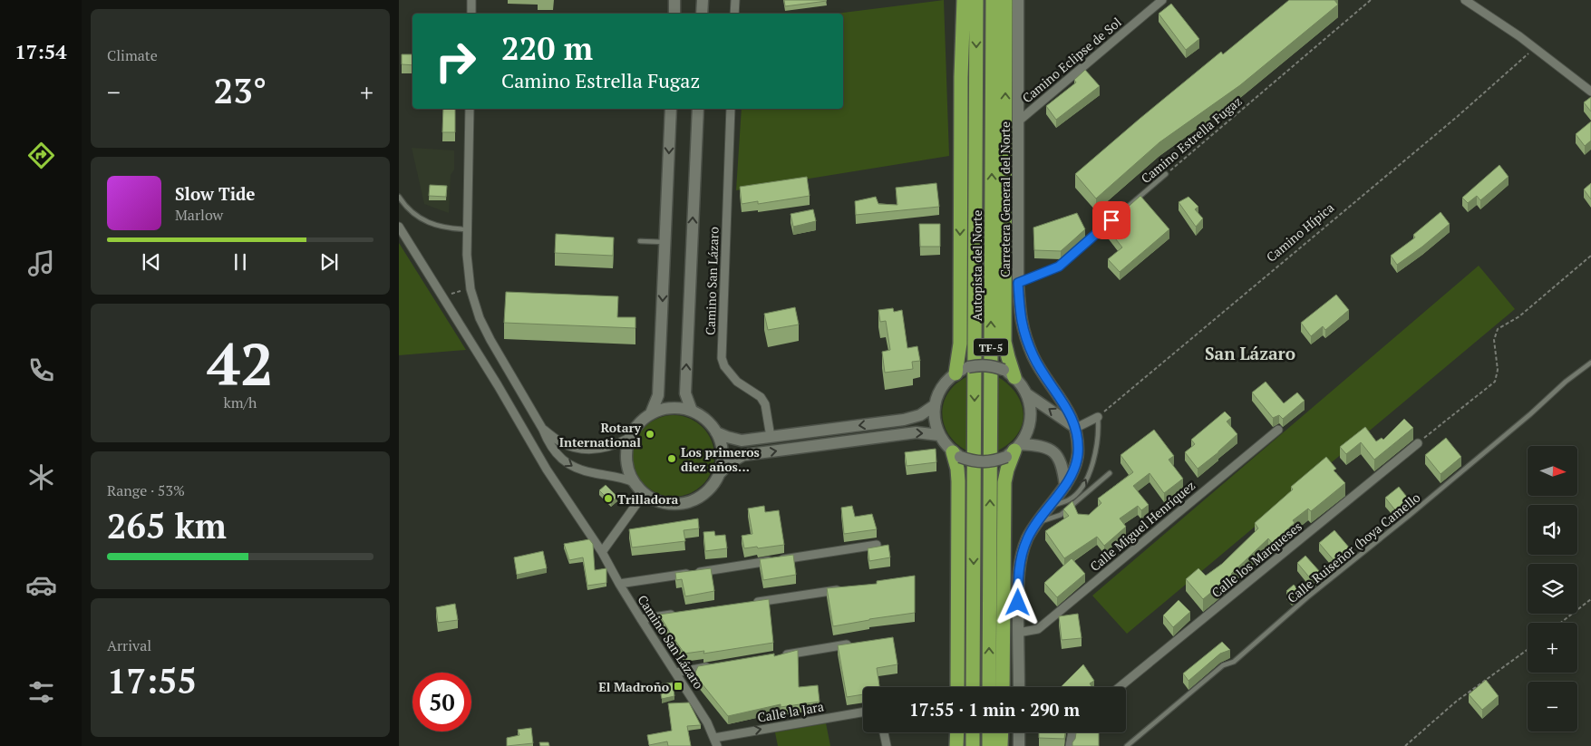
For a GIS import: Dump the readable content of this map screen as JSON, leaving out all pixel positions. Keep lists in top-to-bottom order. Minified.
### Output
{"streets":{"highway":["Autopista del Norte","TF-5"],"main road":["Carretera General del Norte"],"street":["Camino Eclipse de Sol","Camino San Lázaro","Calle Miguel Henríquez","Calle los Marqueses","Calle la Jara"],"lane":["Camino Estrella Fugaz","Calle Ruiseñor (hoya Camello"],"path":["Camino Hípica"]},"crossings":[["Camino Eclipse de Sol","Carretera General del Norte"],["Camino Estrella Fugaz","Carretera General del Norte"],["Carretera General del Norte","Calle Miguel Henríquez"],["Camino San Lázaro","Calle la Jara"]],"districts":["San Lázaro"],"places":{"other":["Rotary International","Los primeros diez años...","Trilladora"],"transit":["El Madroño"]},"north":"right","page":{"tabs":"17:54","tile":["Climate",["42","km/h"],["Range · 53%","265 km"],["Arrival","17:55"]],"turn":["220 m","Camino Estrella Fugaz"],"heat":["−","23°","+"],"song":["Slow Tide","Marlow"],"map_buttons":["+","−"],"limit":"50","trip":"17:55 · 1 min · 290 m"}}
